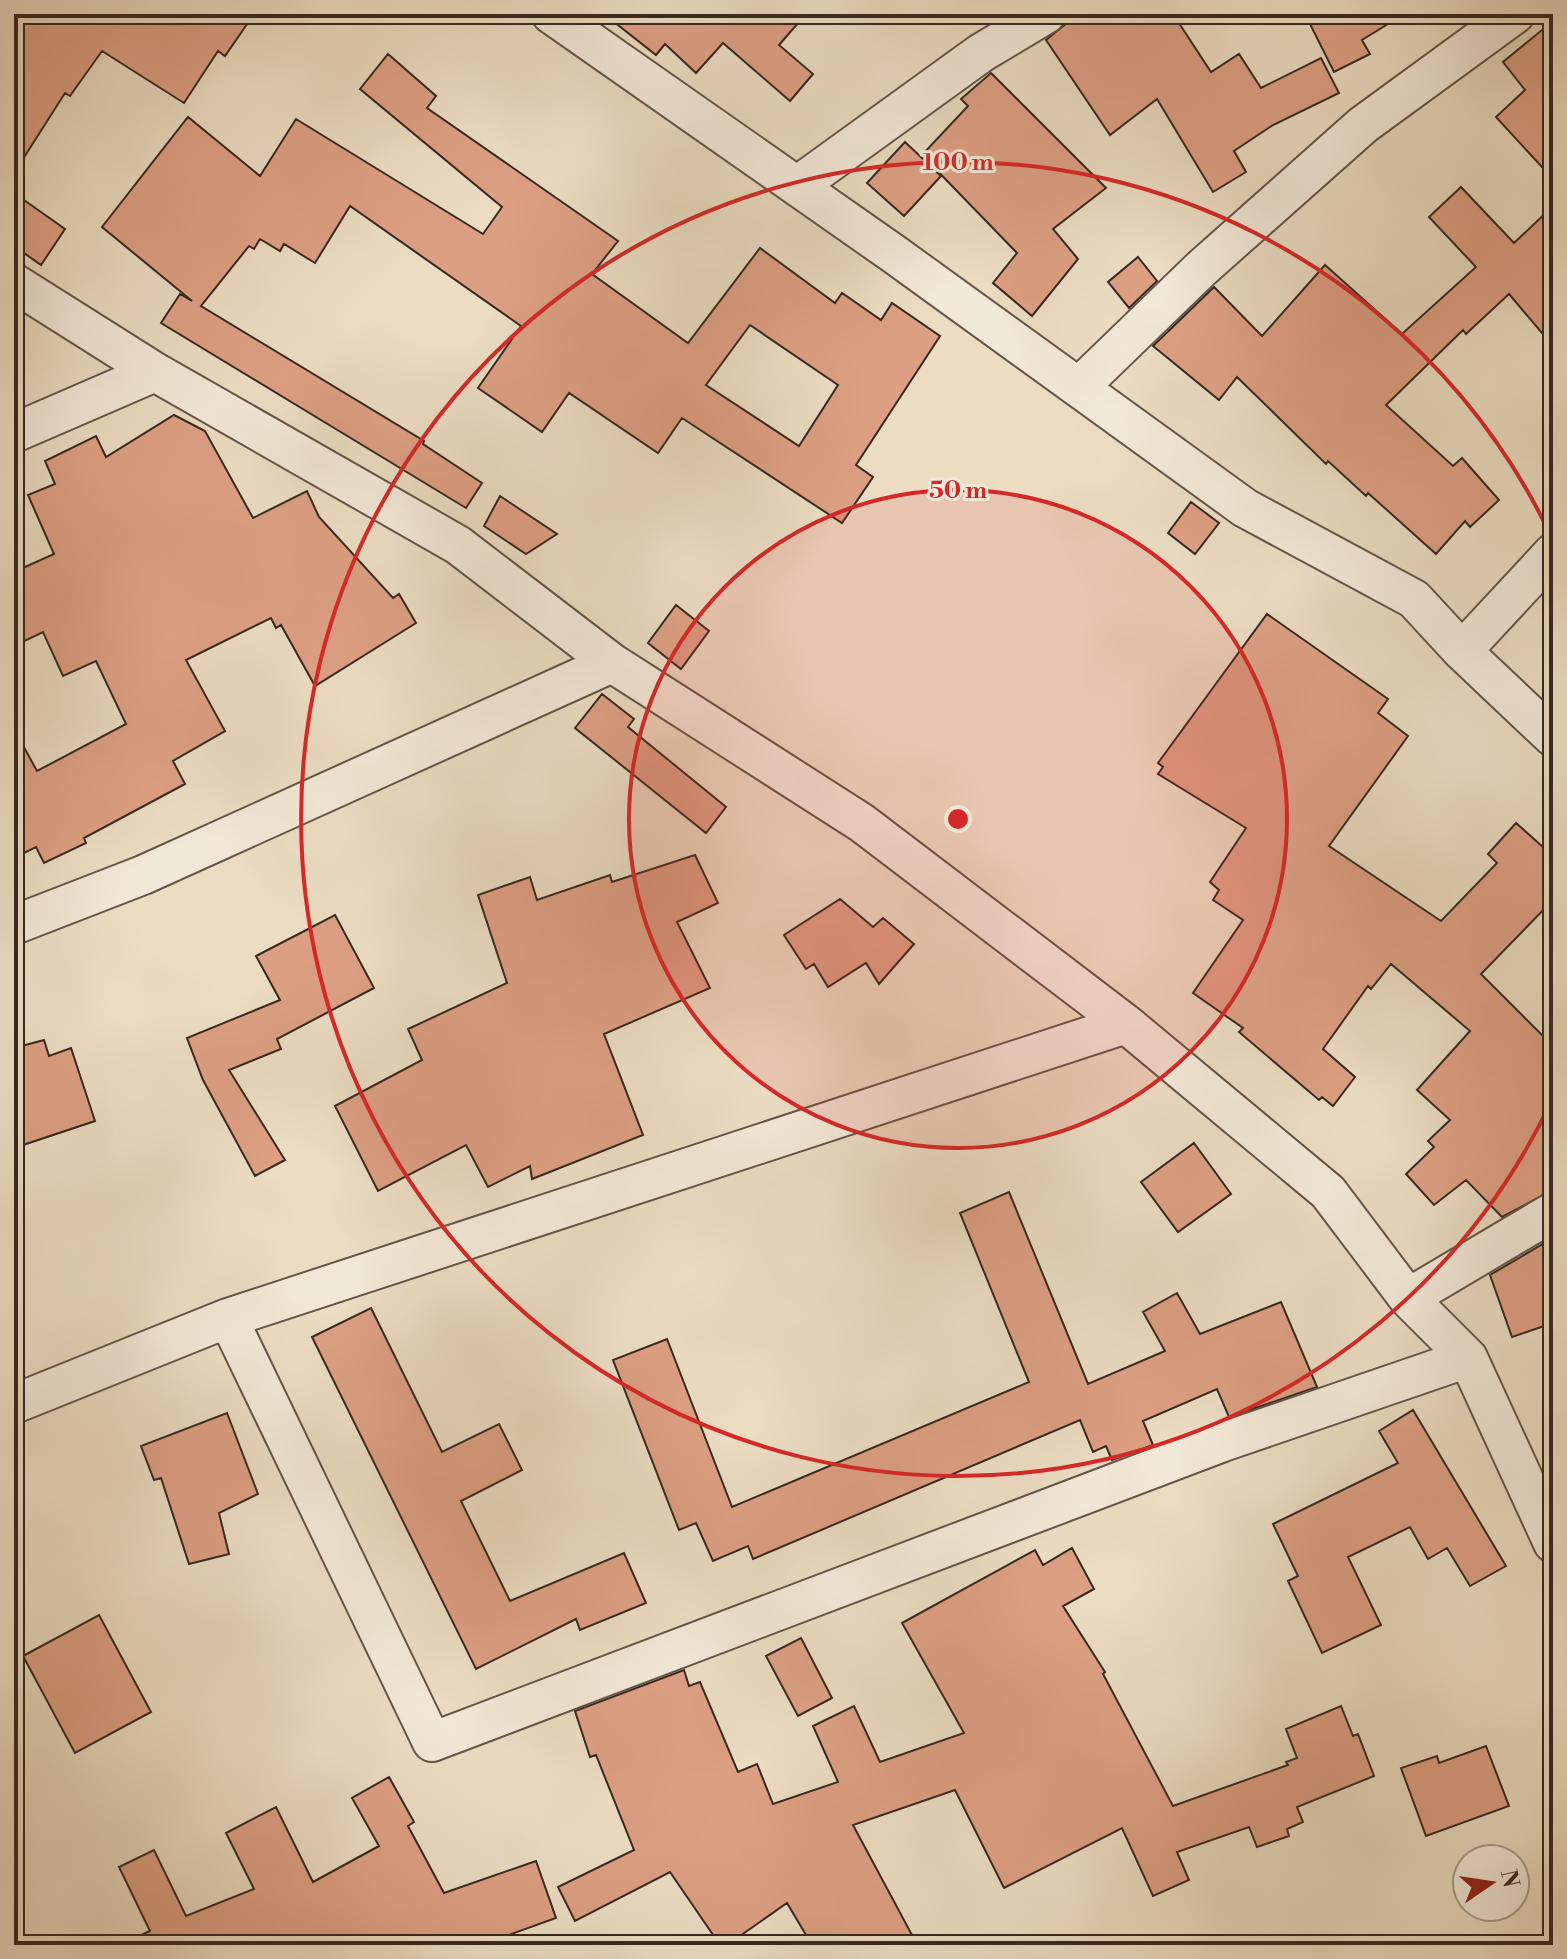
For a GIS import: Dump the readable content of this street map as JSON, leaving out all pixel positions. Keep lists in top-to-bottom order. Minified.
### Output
{"north":"right","rings":["100 m","50 m"]}
